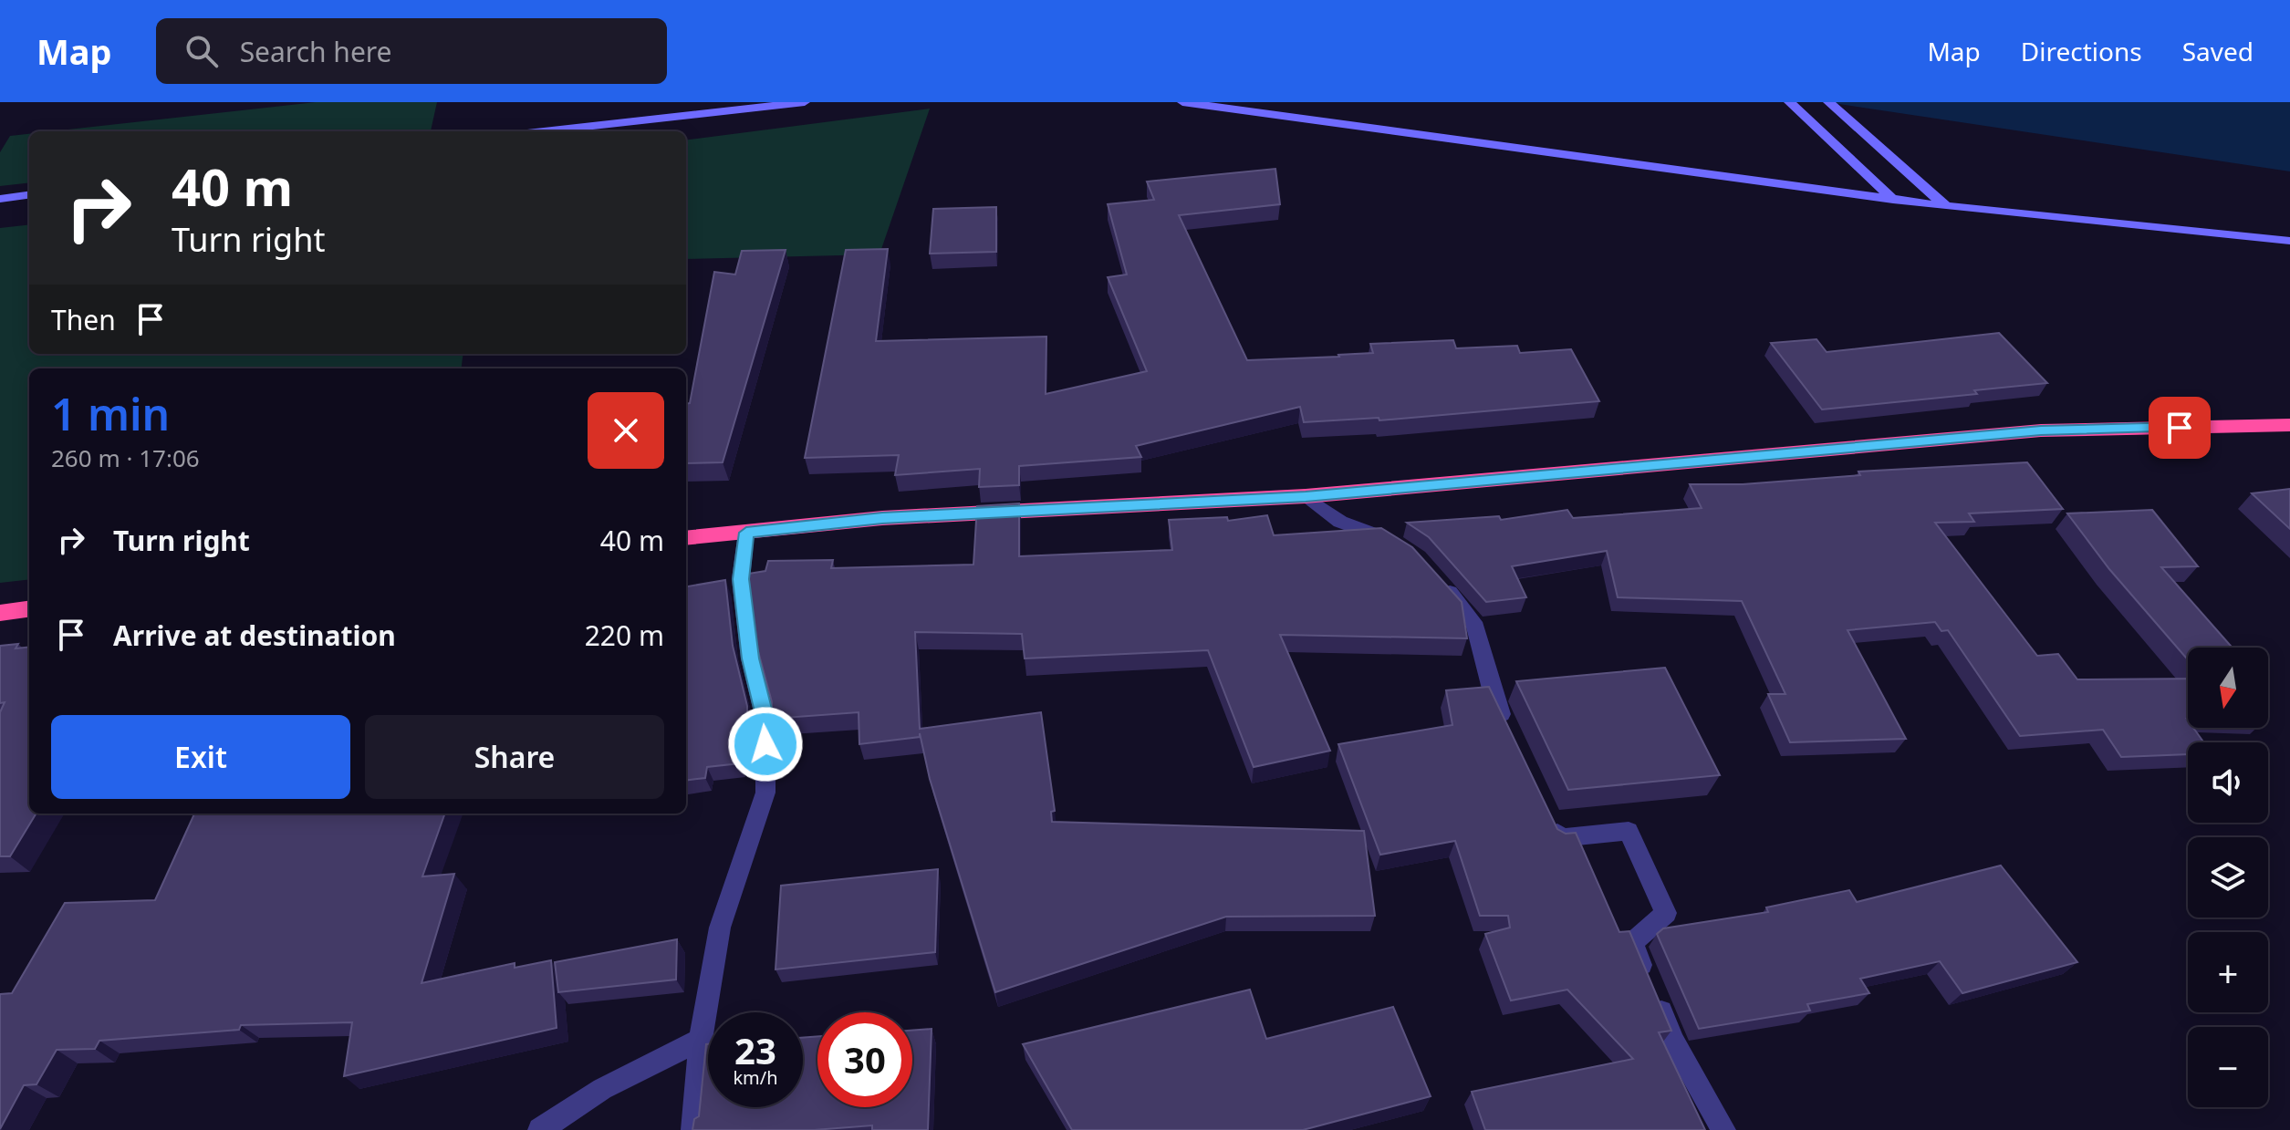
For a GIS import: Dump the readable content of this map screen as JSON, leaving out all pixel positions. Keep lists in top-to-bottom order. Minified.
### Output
{"north":"bottom","page":{"header":"Map","search":"Search here","nav":["Map","Directions","Saved"],"turn":["40 m","Turn right"],"then":"Then","heading":["1 min","260 m · 17:06"],"list":[{"name":"Turn right","value":"40 m"},{"name":"Arrive at destination","value":"220 m"}],"map_buttons":["+","−"],"buttons":["Exit","Share"],"speed":"23 km/h","limit":"30"}}
